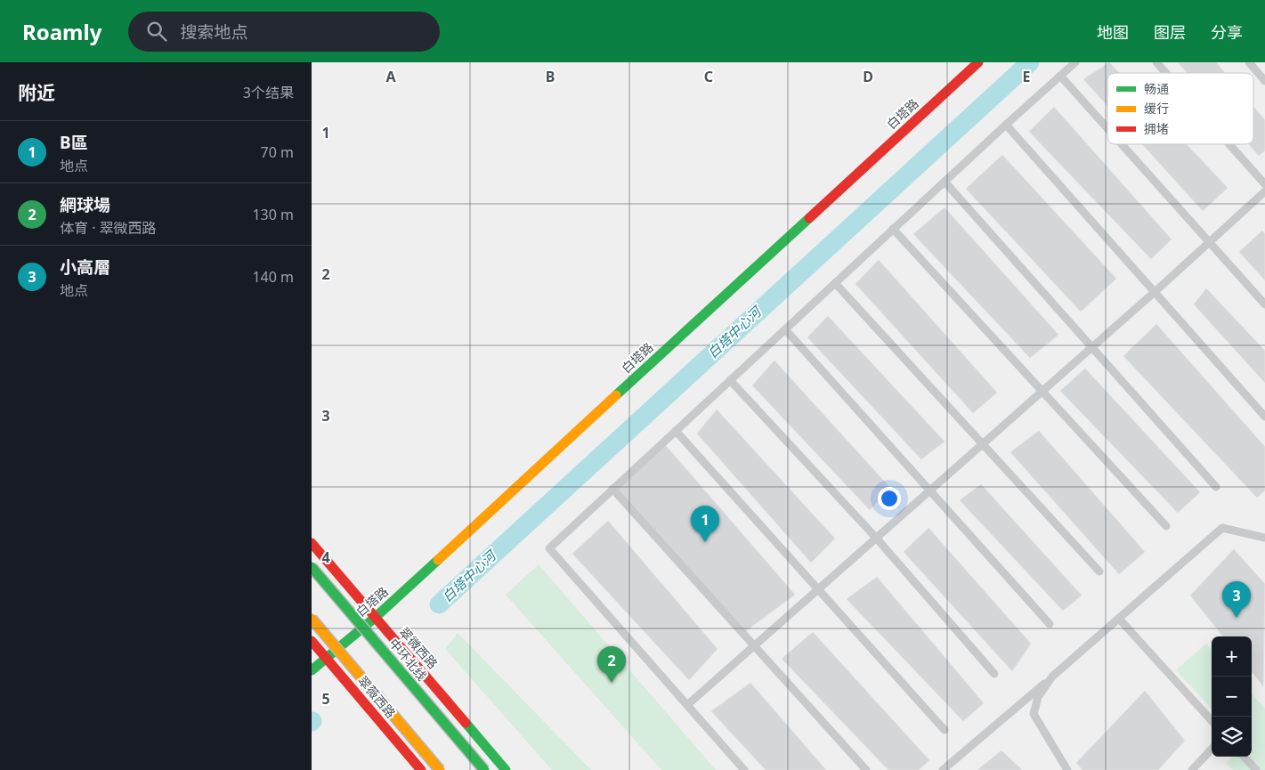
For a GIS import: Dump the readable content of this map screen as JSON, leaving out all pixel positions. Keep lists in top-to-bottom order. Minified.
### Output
{"streets":{"main road":["白塔路","翠微西路","中环北线","翠薇西路"]},"crossings":[["白塔路","翠微西路"],["白塔路","翠薇西路"]],"water":["白塔中心河"],"legend":["畅通","缓行","拥堵"],"page":{"header":"Roamly","search":"搜索地点","nav":["地图","图层","分享"],"heading":["附近","3个结果"],"list":[{"mark":"1","name":"B區","note":"地点","value":"70 m"},{"mark":"2","name":"網球場","note":"体育 · 翠微西路","value":"130 m"},{"mark":"3","name":"小高層","note":"地点","value":"140 m"}],"pins":["1","3","2"],"map_buttons":["+","−"]},"grid":{"columns":["A","B","C","D","E"],"rows":["1","2","3","4","5"]}}
